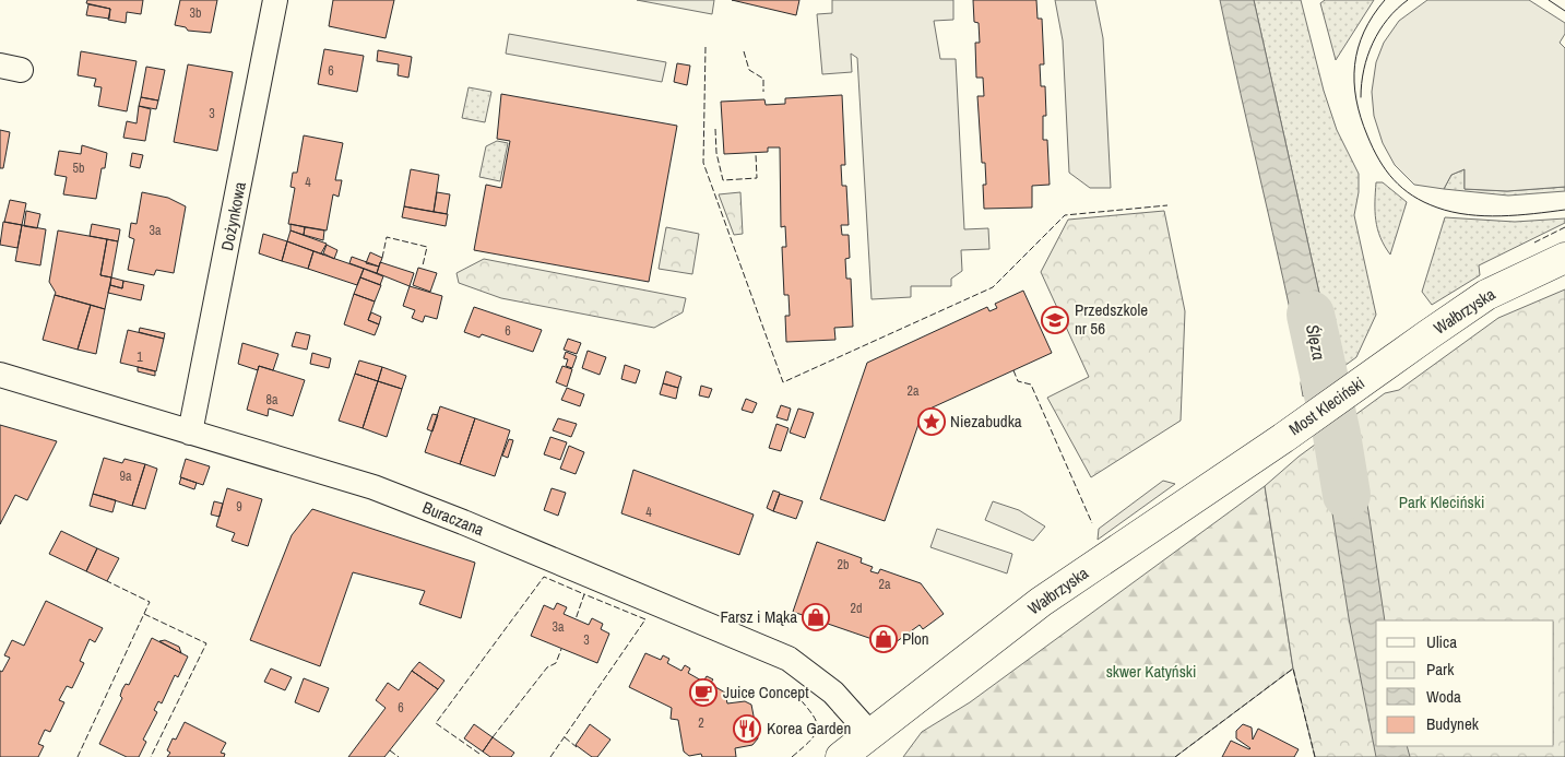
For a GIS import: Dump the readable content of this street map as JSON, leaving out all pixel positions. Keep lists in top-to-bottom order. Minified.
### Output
{"streets":{"street":["Dożynkowa","Wałbrzyska","Most Kleciński","Buraczana"]},"crossings":[["Dożynkowa","Buraczana"],["Wałbrzyska","Most Kleciński"],["Wałbrzyska","Buraczana"]],"water":["Ślęza"],"parks":["Park Kleciński","skwer Katyński"],"places":{"school or university":["Przedszkole nr 56"],"place":["Niezabudka"],"shop":["Farsz i Mąka","Plon"],"cafe":["Juice Concept"],"restaurant":["Korea Garden"]},"house_numbers":["3b","6","3","5b","4","3a","6","1","2a","8a","9a","9","4","2b","2a","2d","3a","3","6","2"],"legend":["Ulica","Park","Woda","Budynek"]}
